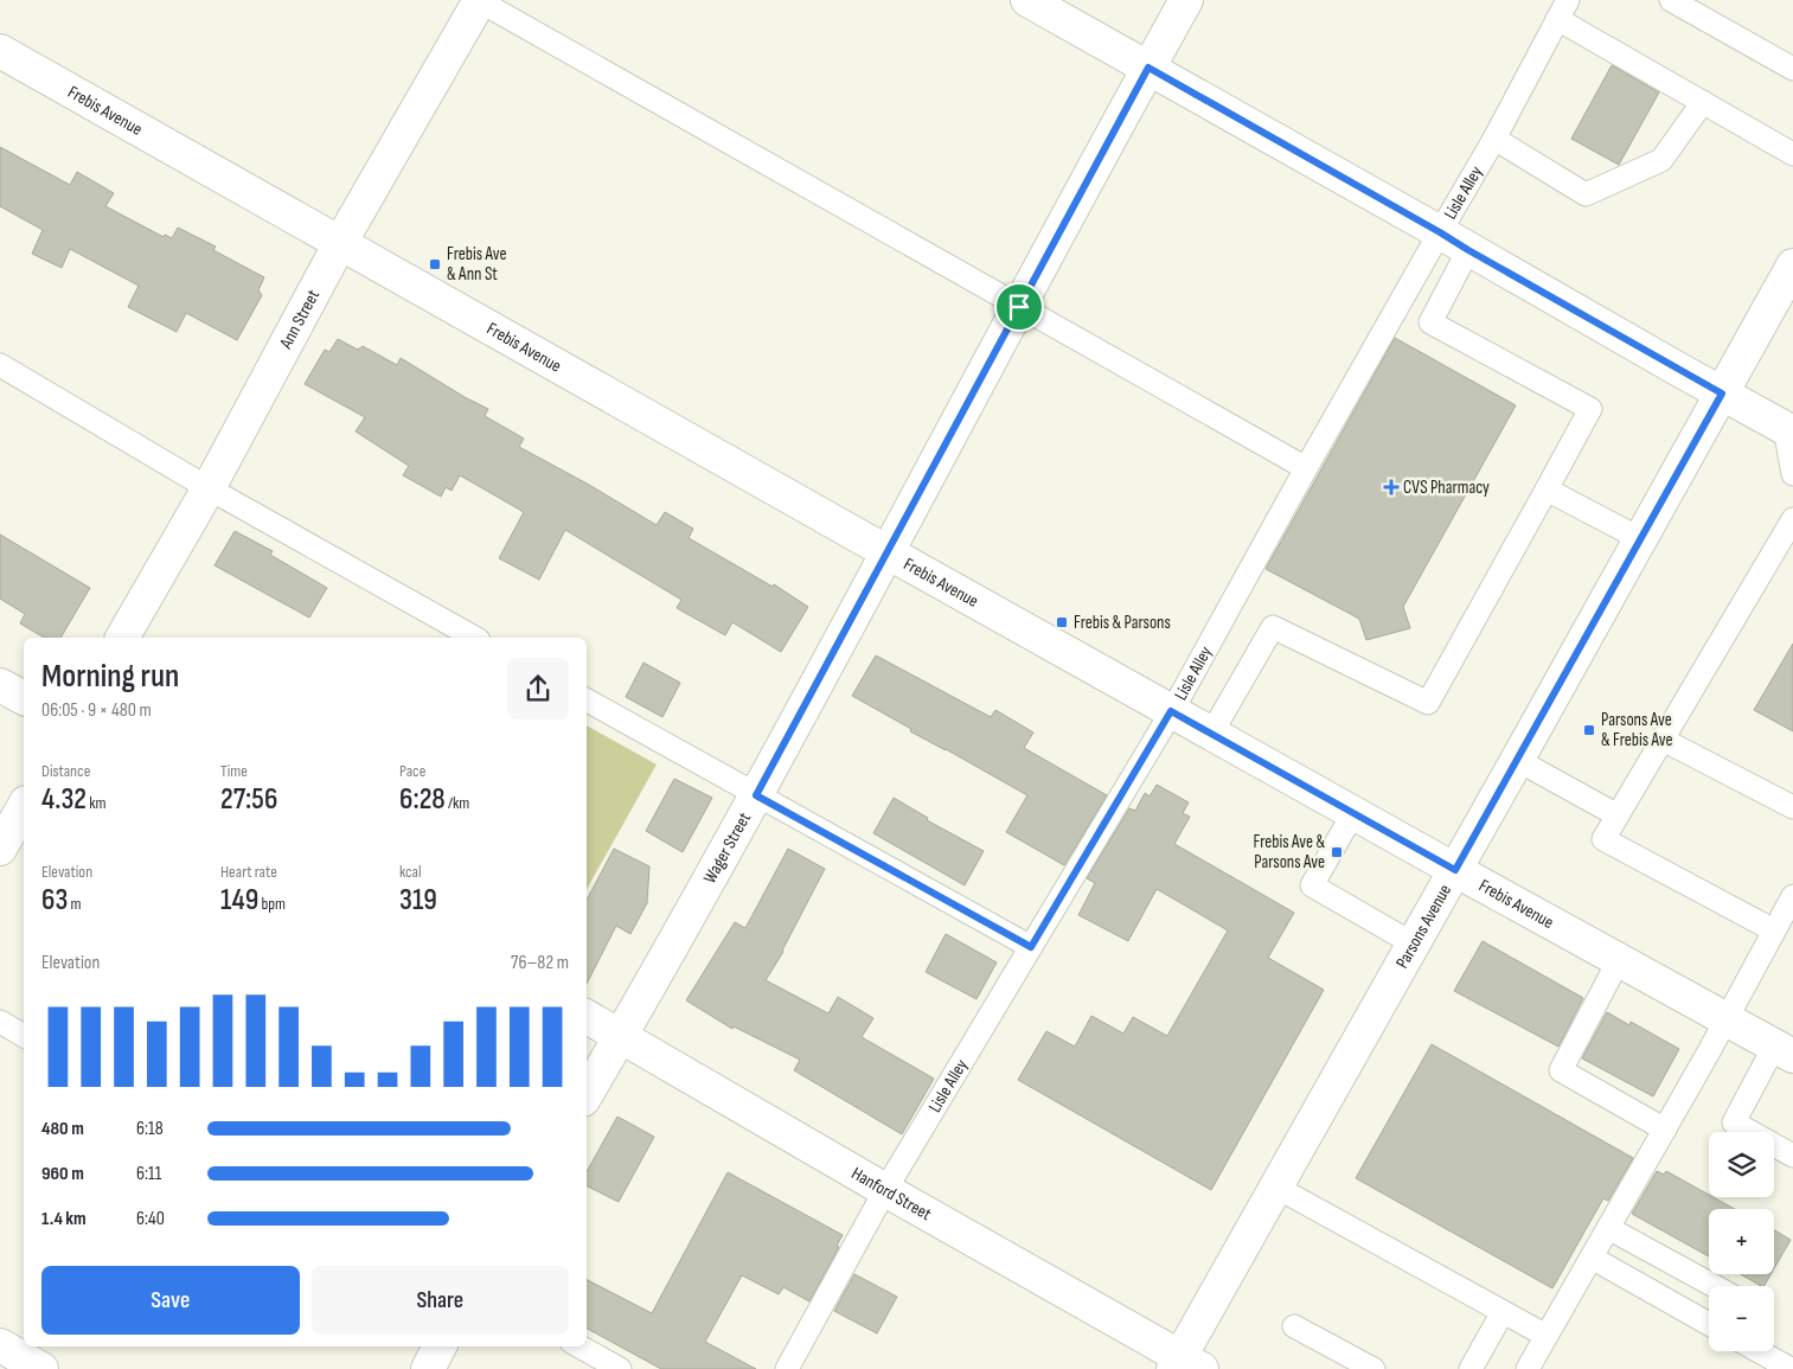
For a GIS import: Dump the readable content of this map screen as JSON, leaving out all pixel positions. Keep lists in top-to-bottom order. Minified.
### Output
{"streets":{"street":["Frebis Avenue","Ann Street","Wager Street","Parsons Avenue","Hanford Street"],"lane":["Lisle Alley"]},"crossings":[["Frebis Avenue","Lisle Alley"],["Frebis Avenue","Ann Street"],["Frebis Avenue","Wager Street"],["Frebis Avenue","Parsons Avenue"],["Lisle Alley","Hanford Street"],["Wager Street","Hanford Street"],["Parsons Avenue","Hanford Street"]],"places":{"transit":["Frebis Ave & Ann St","Frebis & Parsons","Parsons Ave & Frebis Ave","Frebis Ave & Parsons Ave"],"health":["CVS Pharmacy"]},"page":{"heading":["Morning run","06:05 · 9 × 480 m"],"stats":[["Distance","4.32 km"],["Time","27:56"],["Pace","6:28 /km"],["Elevation","63 m"],["Heart rate","149 bpm"],["kcal","319"]],"chart":["Elevation","76–82 m"],"list":[{"name":"480 m","note":"6:18"},{"name":"960 m","note":"6:11"},{"name":"1.4 km","note":"6:40"}],"map_buttons":["+","−"],"buttons":["Save","Share"]}}
